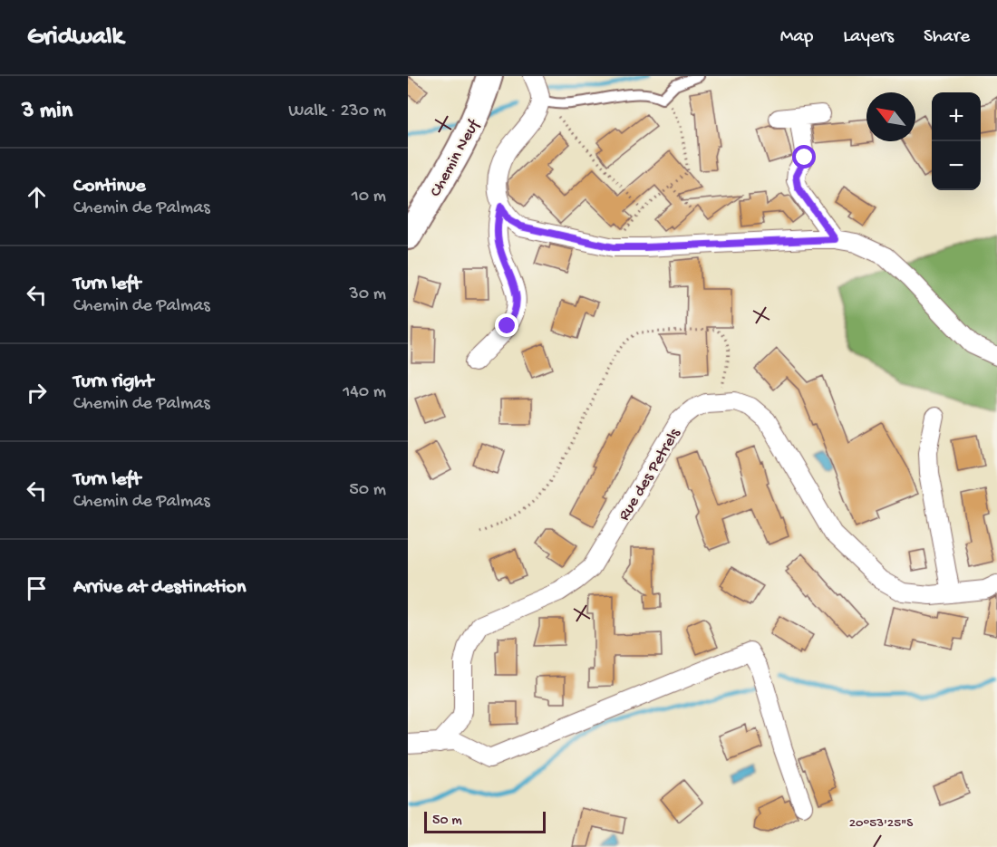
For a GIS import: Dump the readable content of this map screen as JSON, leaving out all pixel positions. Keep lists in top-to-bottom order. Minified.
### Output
{"streets":{"street":["Chemin Neuf","Rue des Petrels"]},"scale_bar":"50 m","north":"top left","page":{"header":"Gridwalk","nav":["Map","Layers","Share"],"heading":["3 min","Walk · 230 m"],"map_buttons":["+","−"],"list":[["Continue","Chemin de Palmas","10 m"],["Turn left","Chemin de Palmas","30 m"],["Turn right","Chemin de Palmas","140 m"],["Turn left","Chemin de Palmas","50 m"],"Arrive at destination"],"scale":"50 m"},"coordinates":["20°53'25\"S"]}
